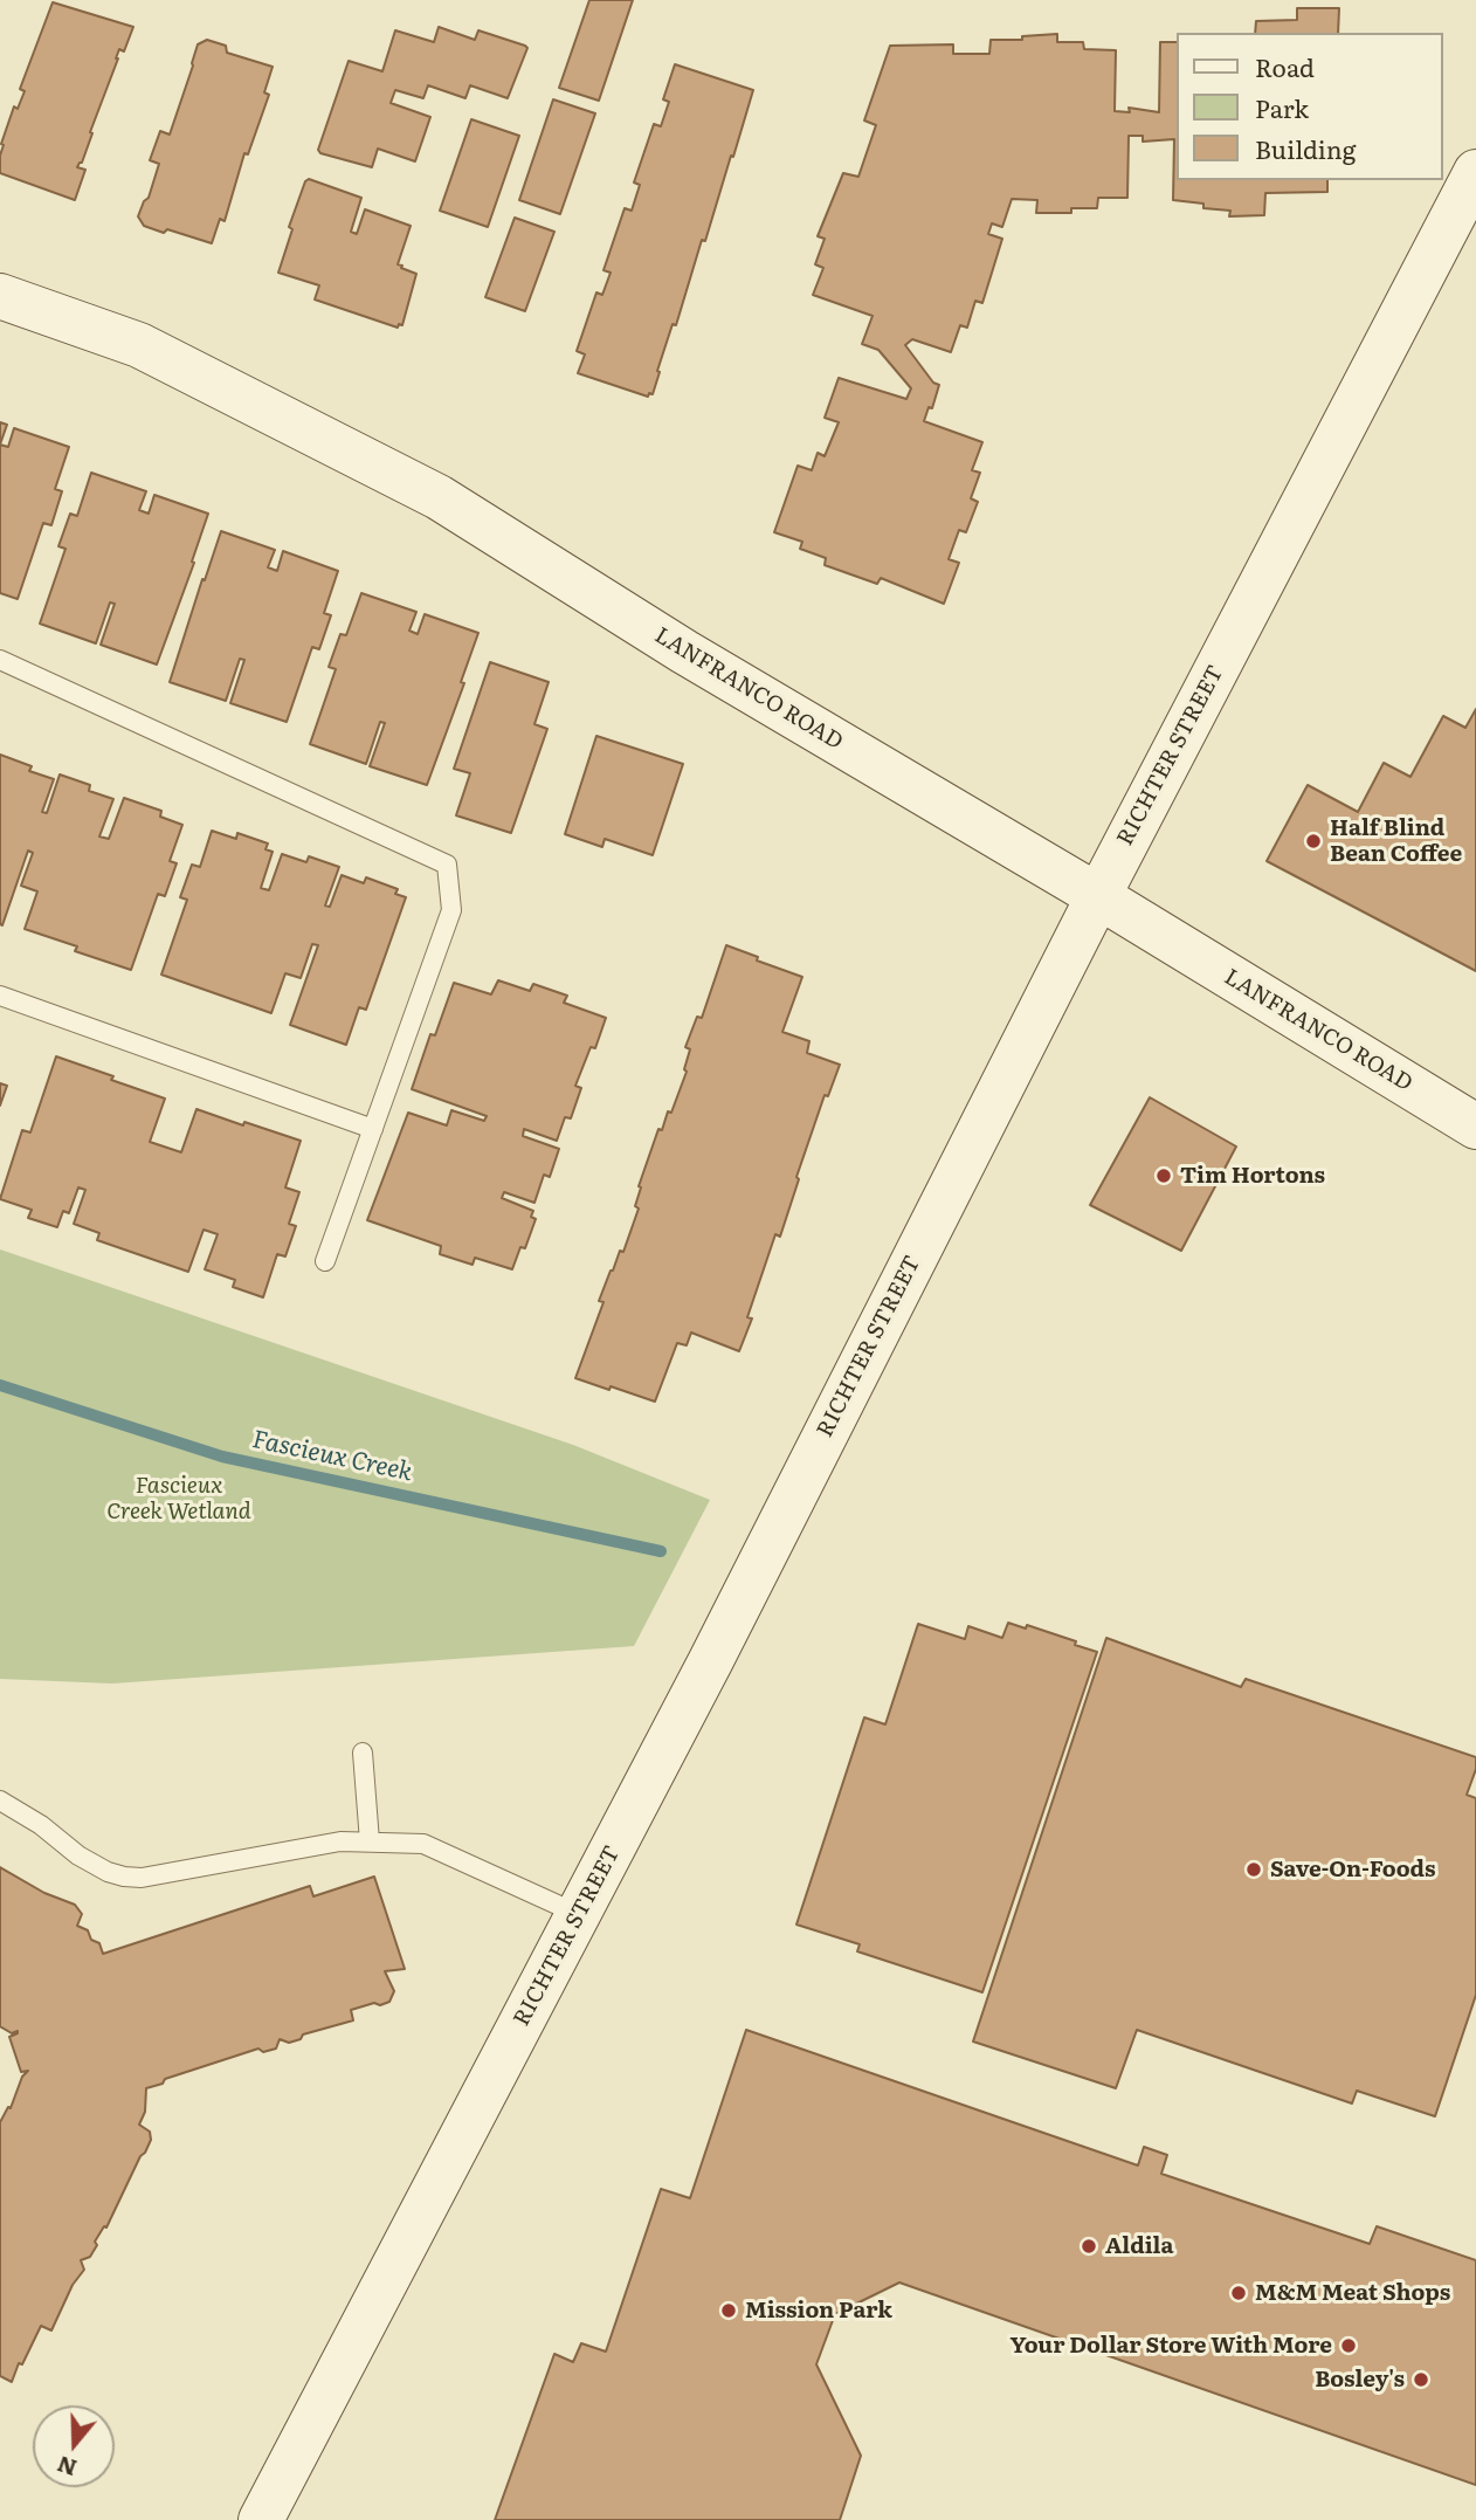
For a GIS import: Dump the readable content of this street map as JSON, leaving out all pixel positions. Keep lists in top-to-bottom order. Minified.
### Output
{"streets":{"main road":["LANFRANCO ROAD","RICHTER STREET"]},"crossings":[["LANFRANCO ROAD","RICHTER STREET"]],"water":["Fascieux Creek"],"parks":["Fascieux Creek Wetland"],"places":["Half Blind Bean Coffee","Tim Hortons","Save-On-Foods","Aldila","M&M Meat Shops","Mission Park","Your Dollar Store With More","Bosley's"],"legend":["Road","Park","Building"],"north":"bottom"}
